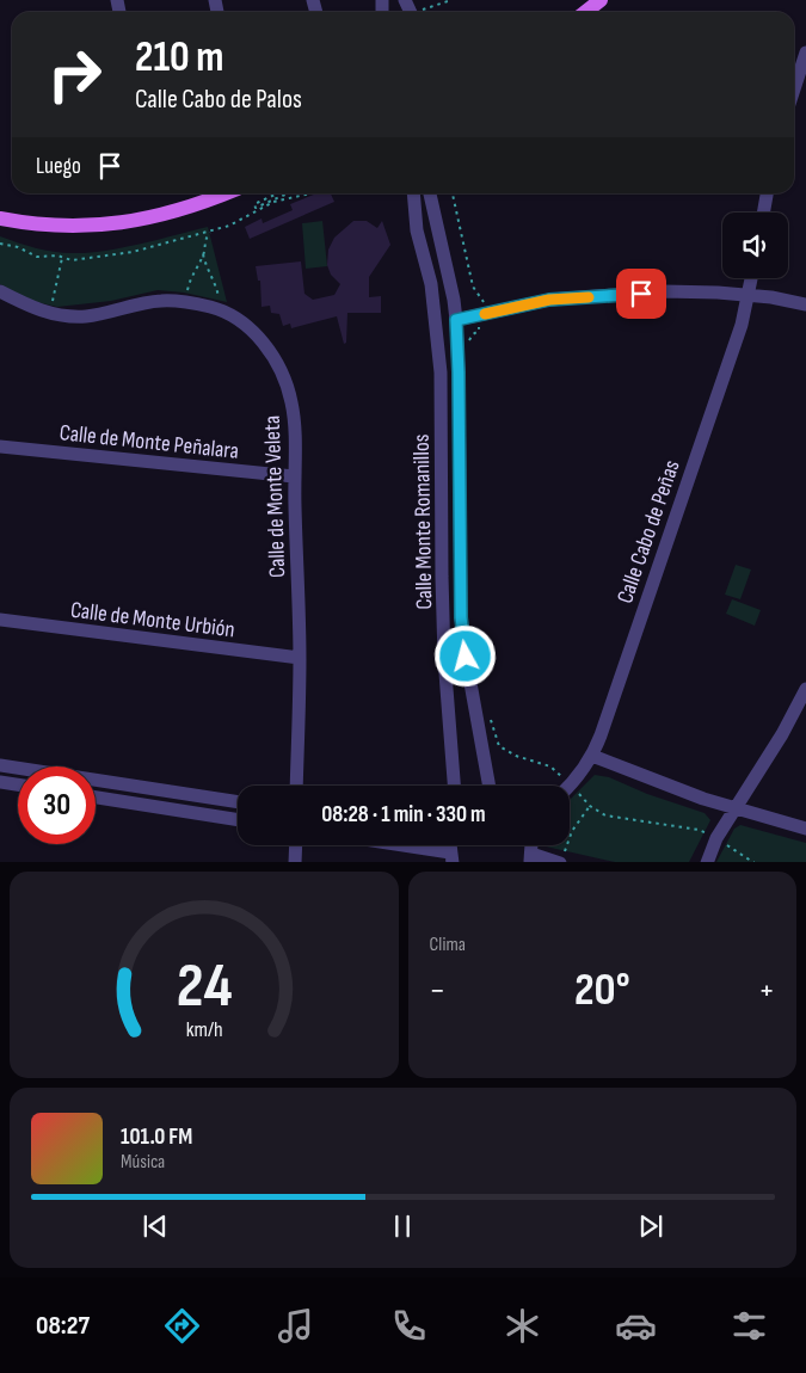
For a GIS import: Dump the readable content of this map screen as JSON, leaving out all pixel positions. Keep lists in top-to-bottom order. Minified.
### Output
{"streets":{"street":["Calle de Monte Peñalara","Calle de Monte Veleta","Calle Monte Romanillos","Calle Cabo de Peñas","Calle de Monte Urbión"]},"crossings":[["Calle de Monte Peñalara","Calle de Monte Veleta"],["Calle de Monte Veleta","Calle de Monte Urbión"]],"page":{"turn":["210 m","Calle Cabo de Palos"],"then":"Luego","limit":"30","trip":"08:28 · 1 min · 330 m","tile":"Clima","heat":["−","20°","+"],"song":["101.0 FM","Música"],"tabs":"08:27","gauge":["24","km/h"]}}
